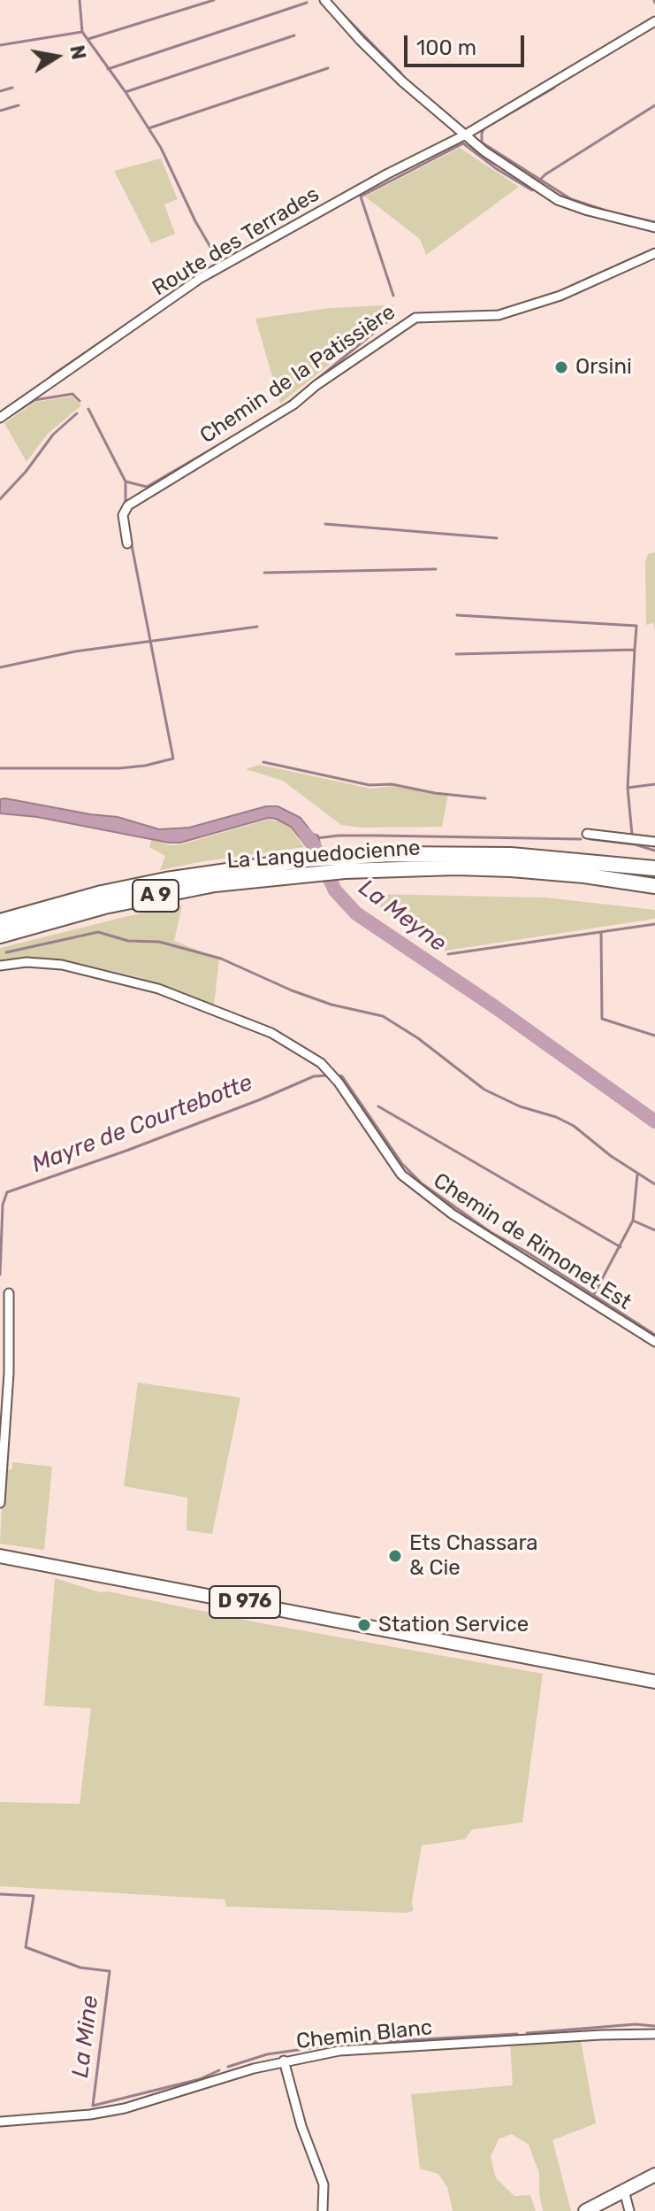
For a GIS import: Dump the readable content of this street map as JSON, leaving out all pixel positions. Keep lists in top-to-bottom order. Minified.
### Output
{"streets":{"highway":["La Languedocienne","A 9"],"main road":["D 976"],"street":["Route des Terrades","Chemin de la Patissière","Chemin de Rimonet Est","Chemin Blanc"]},"water":["La Meyne","Mayre de Courtebotte","La Mine"],"places":["Orsini","Ets Chassara & Cie","Station Service"],"scale_bar":"100 m","north":"right"}
